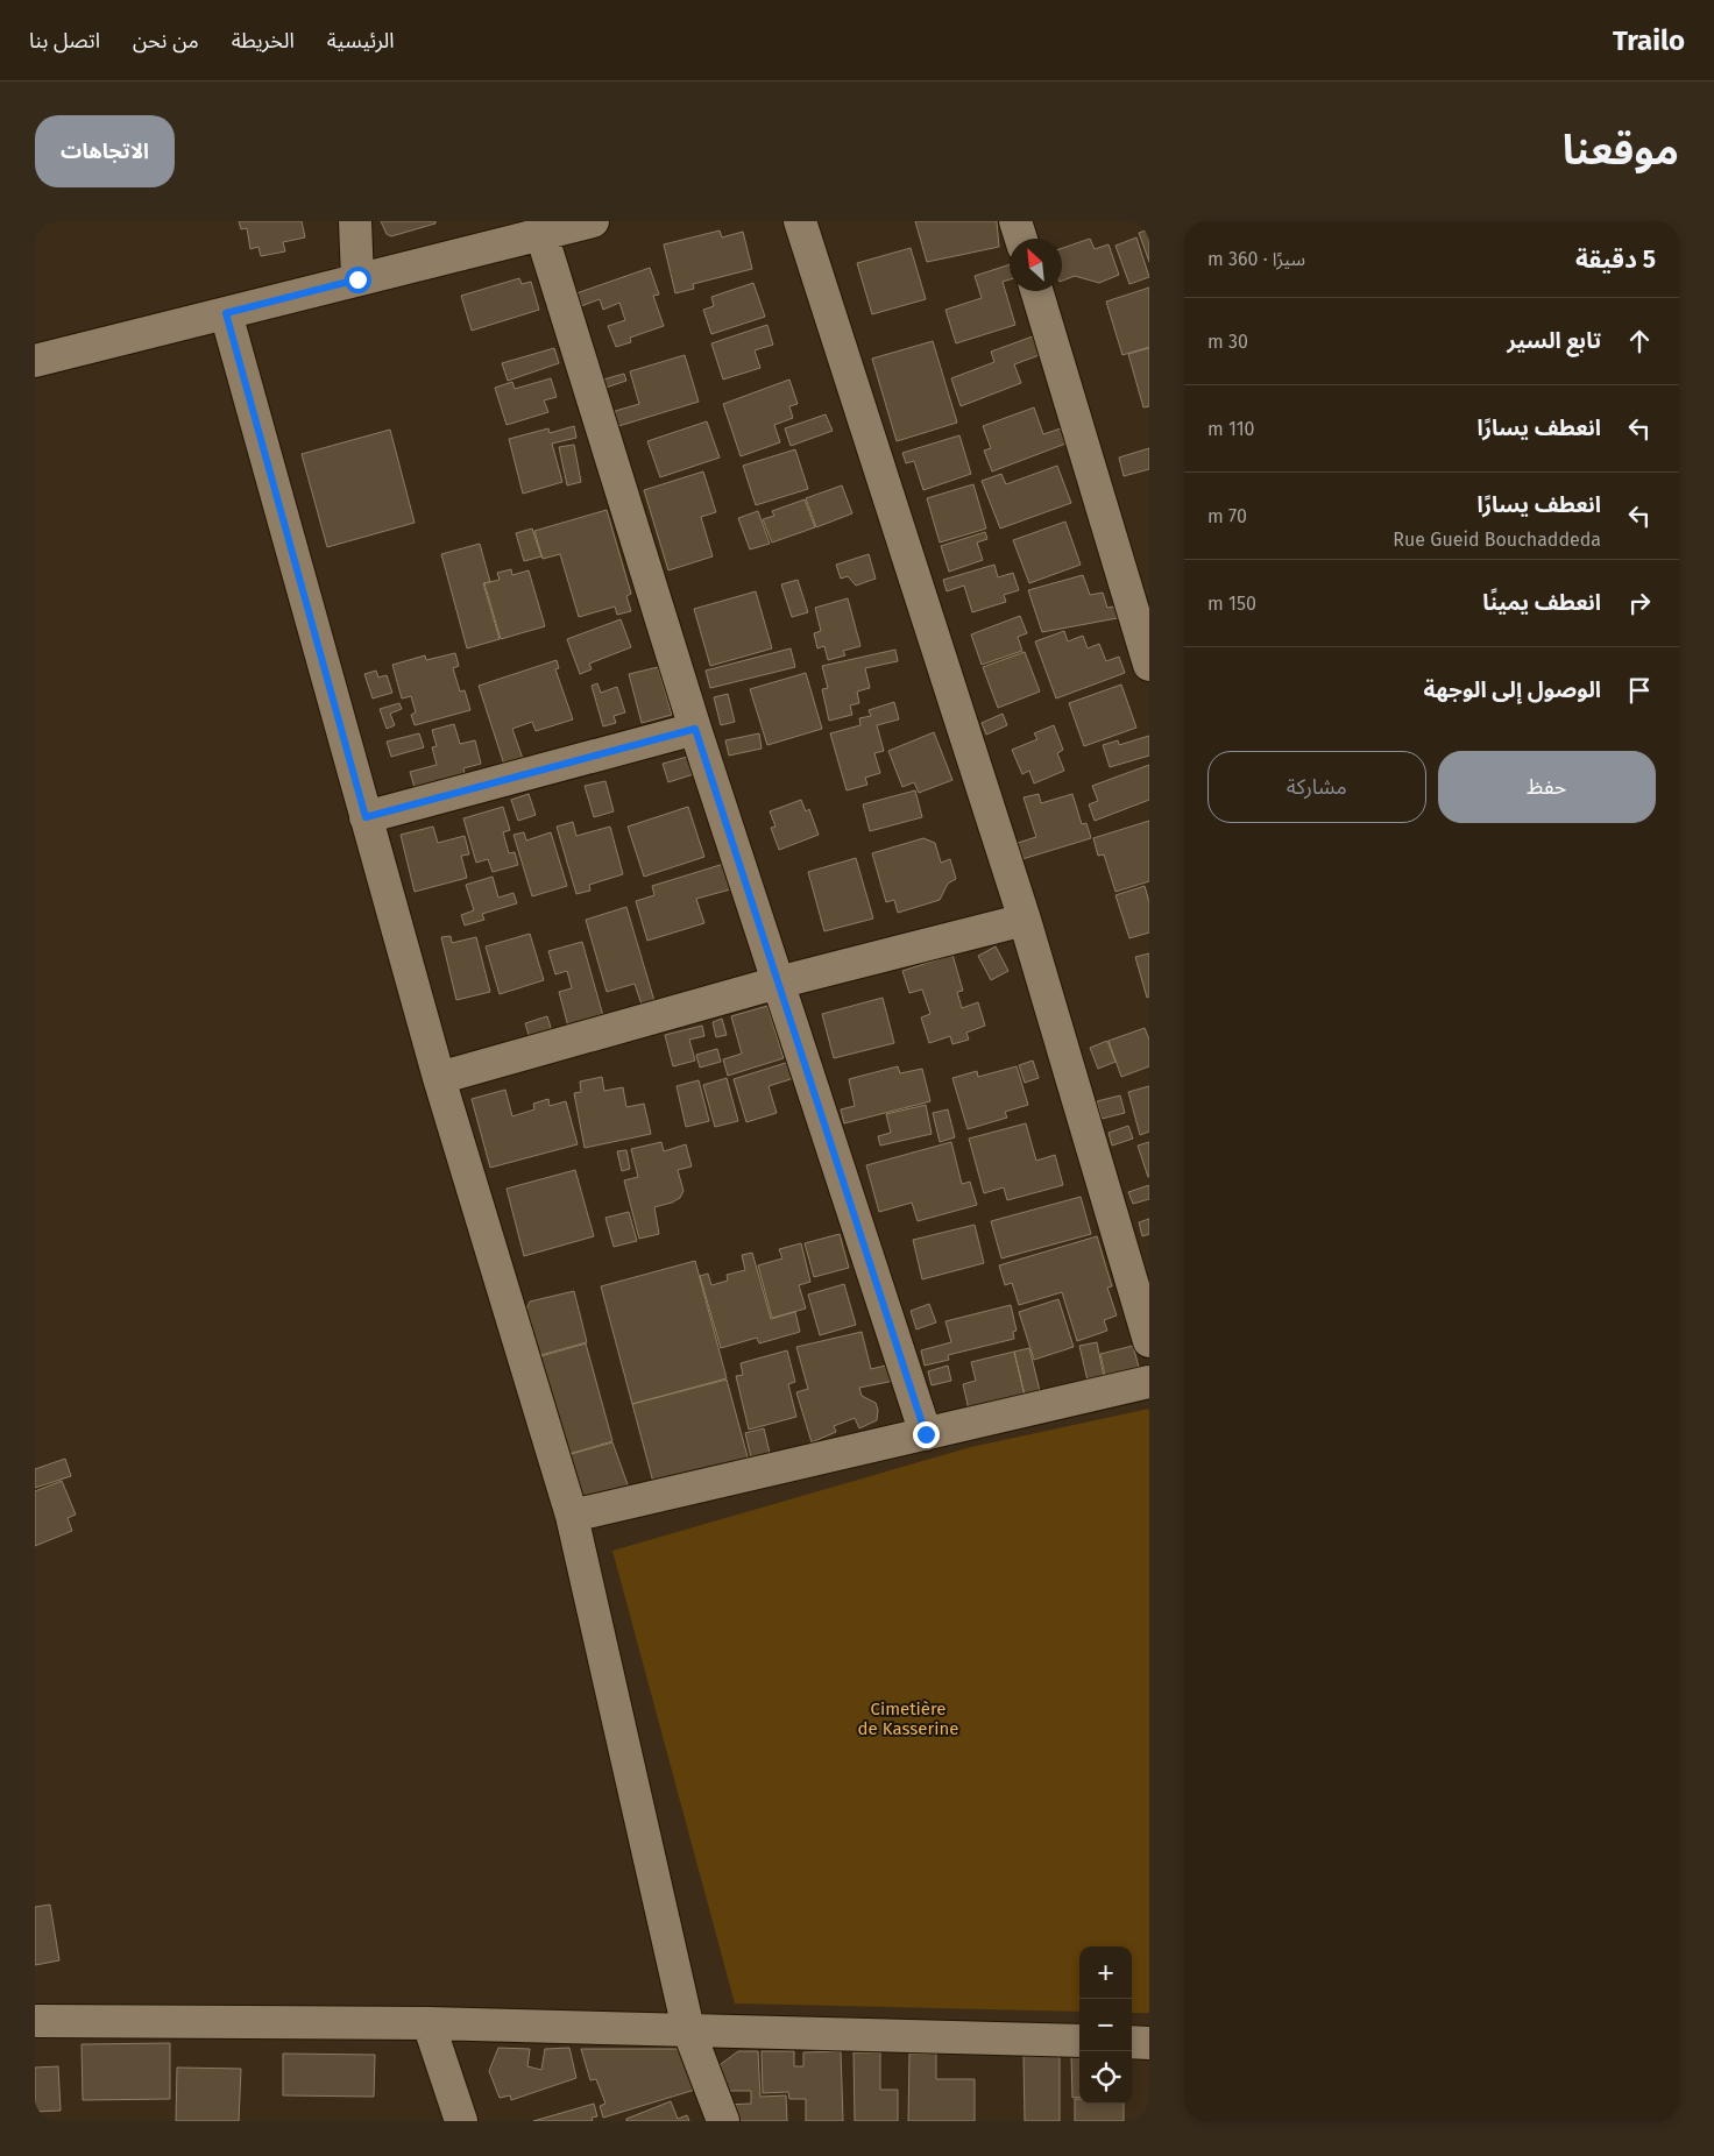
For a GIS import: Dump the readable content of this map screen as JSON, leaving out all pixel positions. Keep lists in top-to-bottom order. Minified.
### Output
{"parks":["Cimetière de Kasserine"],"north":"top left","page":{"header":"Trailo","nav":["الرئيسية","الخريطة","من نحن","اتصل بنا"],"title":"موقعنا","buttons":["الاتجاهات",["حفظ","مشاركة"]],"heading":["5 دقيقة","سيرًا · 360 m"],"list":[["تابع السير","30 m"],["انعطف يسارًا","110 m"],["انعطف يسارًا","Rue Gueid Bouchaddeda","70 m"],["انعطف يمينًا","150 m"],"الوصول إلى الوجهة"],"map_buttons":["+","−"]}}
